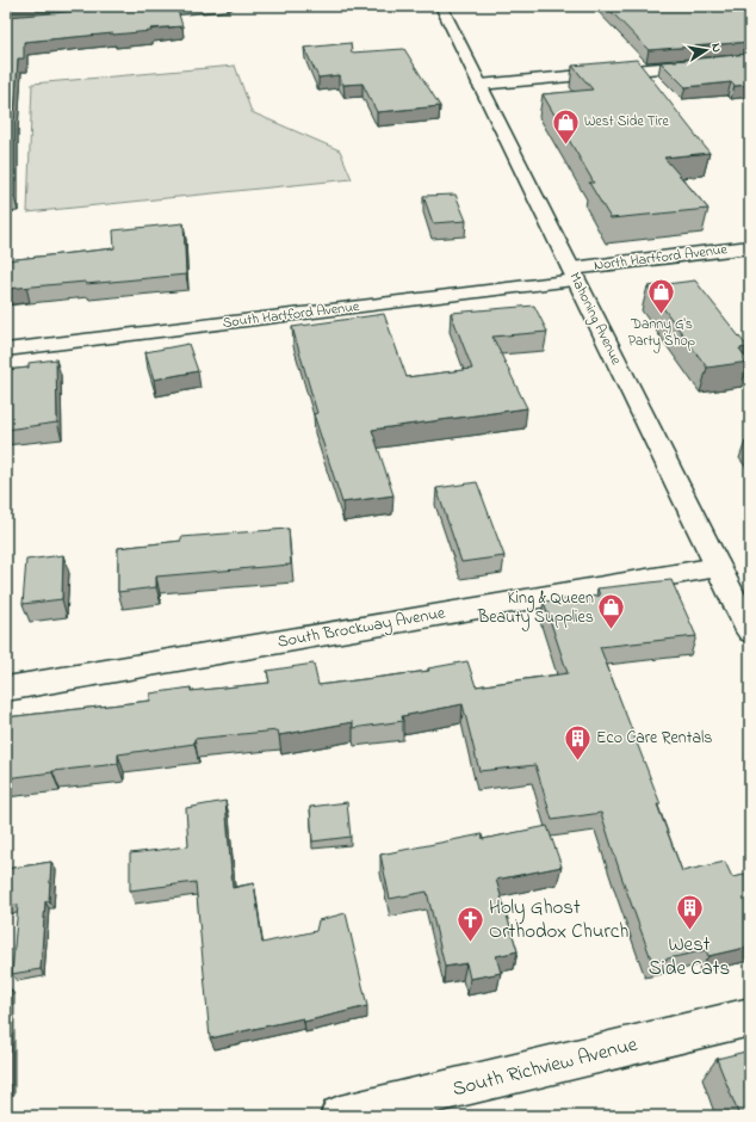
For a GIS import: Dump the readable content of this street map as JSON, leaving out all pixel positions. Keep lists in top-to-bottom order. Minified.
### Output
{"streets":{"street":["North Hartford Avenue","South Hartford Avenue","Mahoning Avenue","South Brockway Avenue","South Richview Avenue"]},"crossings":[["North Hartford Avenue","South Hartford Avenue"],["North Hartford Avenue","Mahoning Avenue"],["South Hartford Avenue","Mahoning Avenue"],["Mahoning Avenue","South Brockway Avenue"]],"places":{"shop":["West Side Tire","Danny G's Party Shop","King & Queen Beauty Supplies"],"building":["Eco Care Rentals","West Side Cats"],"church":["Holy Ghost Orthodox Church"]},"north":"right"}
